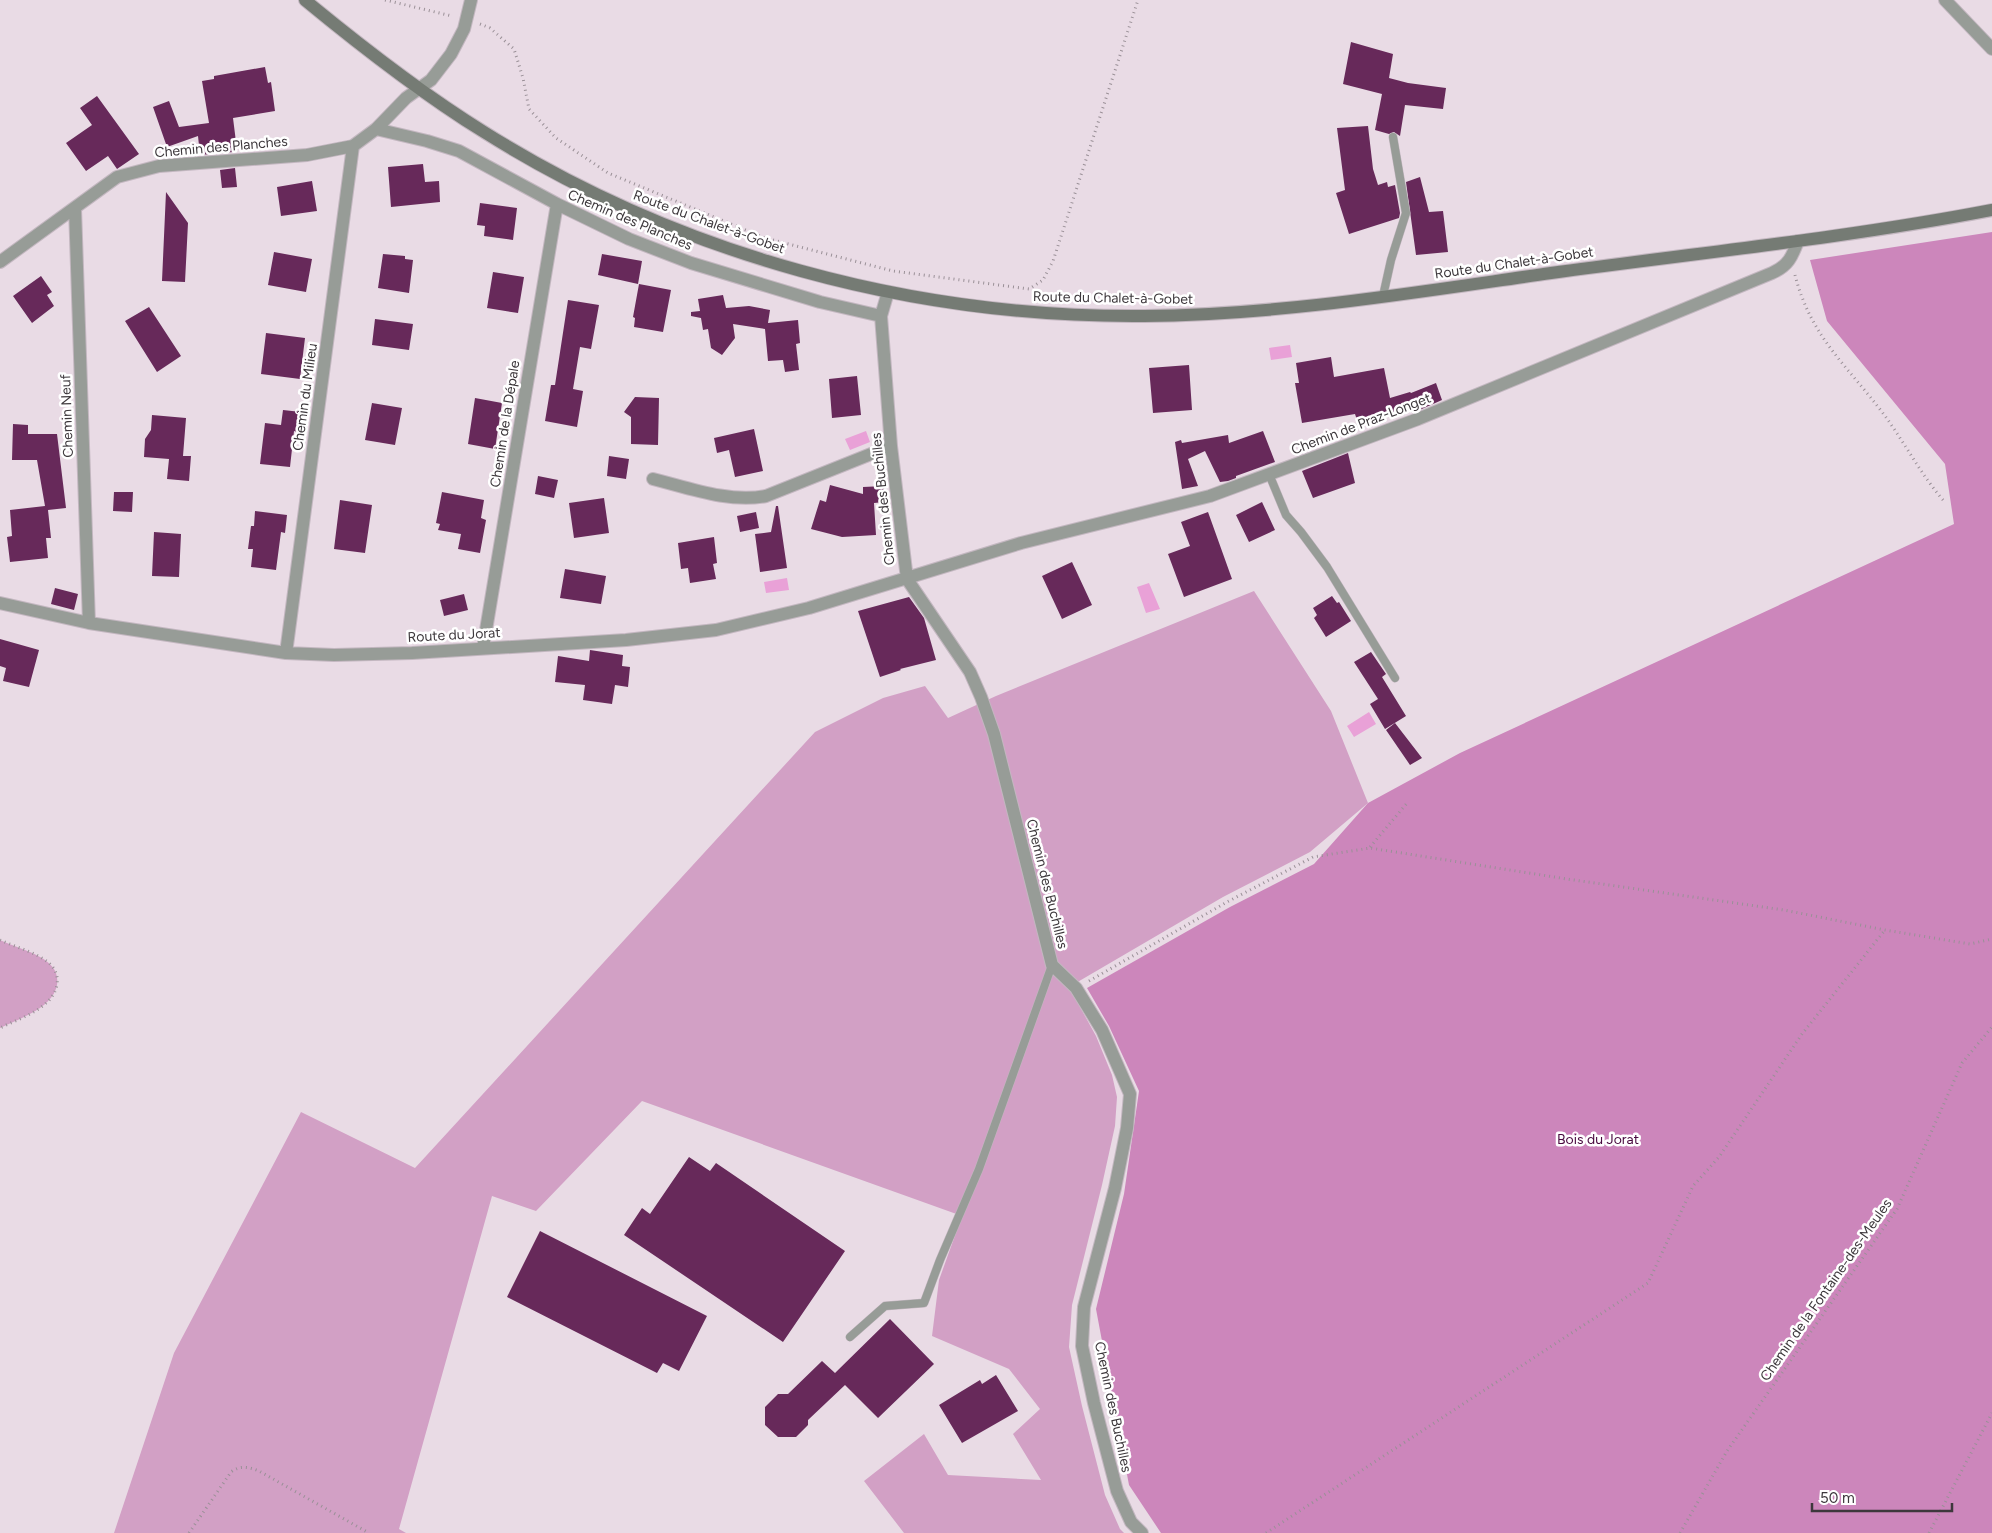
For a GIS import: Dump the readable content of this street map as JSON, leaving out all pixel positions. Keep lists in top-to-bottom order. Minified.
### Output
{"streets":{"main road":["Route du Chalet-à-Gobet"],"street":["Chemin des Planches","Chemin du Milieu","Chemin Neuf","Chemin de la Dépale","Chemin de Praz-Longet","Chemin des Buchilles","Route du Jorat"],"path":["Chemin de la Fontaine-des-Meules"]},"crossings":[["Chemin des Planches","Route du Chalet-à-Gobet"],["Chemin des Planches","Chemin du Milieu"],["Chemin des Planches","Chemin Neuf"],["Chemin des Planches","Chemin de la Dépale"],["Chemin des Planches","Chemin des Buchilles"],["Route du Chalet-à-Gobet","Chemin des Buchilles"],["Chemin du Milieu","Route du Jorat"],["Chemin Neuf","Route du Jorat"],["Chemin de la Dépale","Route du Jorat"],["Chemin de Praz-Longet","Chemin des Buchilles"],["Chemin de Praz-Longet","Route du Jorat"],["Chemin des Buchilles","Route du Jorat"]],"parks":["Bois du Jorat"],"scale_bar":"50 m"}
